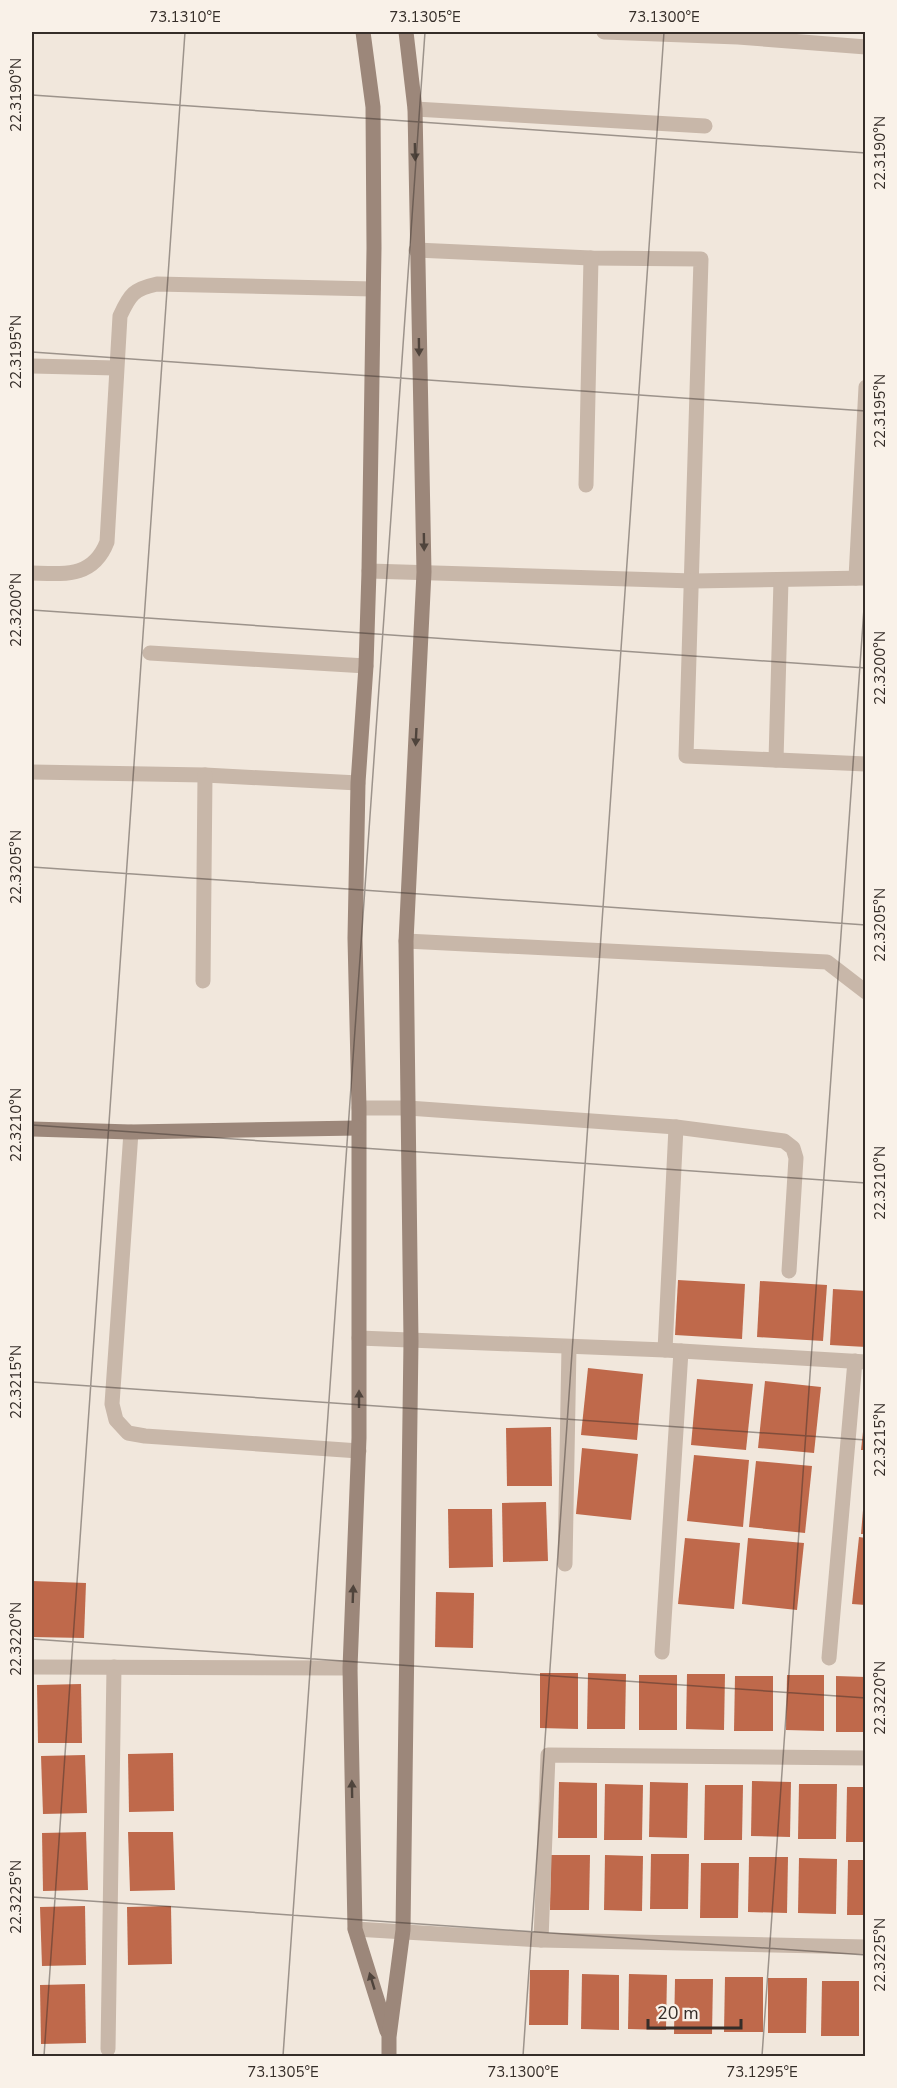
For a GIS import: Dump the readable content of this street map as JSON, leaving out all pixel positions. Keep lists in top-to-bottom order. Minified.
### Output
{"scale_bar":"20 m","coordinates":["73.1310°E","73.1305°E","73.1300°E","22.3190°N","22.3195°N","22.3200°N","22.3205°N","22.3210°N","22.3215°N","22.3220°N","22.3225°N","73.1295°E"]}
